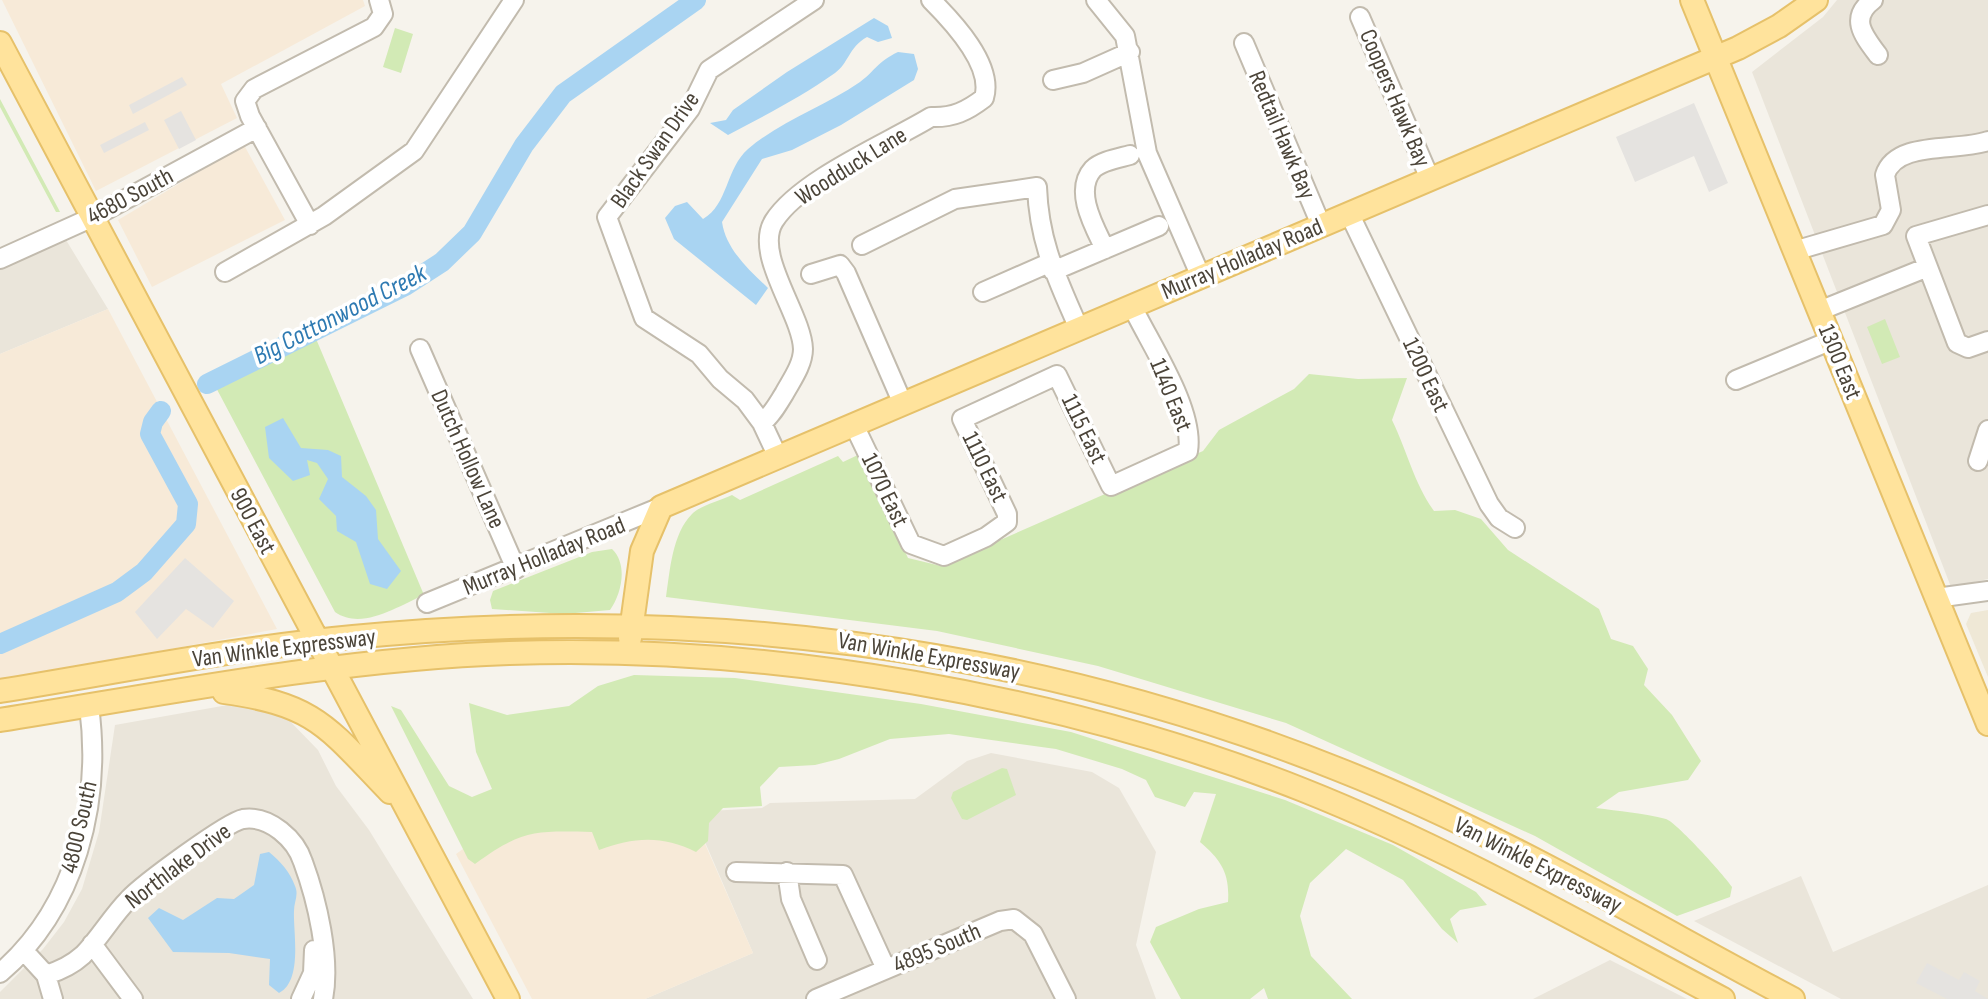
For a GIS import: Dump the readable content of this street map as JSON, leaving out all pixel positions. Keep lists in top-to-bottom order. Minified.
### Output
{"streets":{"main road":["Murray Holladay Road","1300 East","900 East","Van Winkle Expressway"],"street":["Coopers Hawk Bay","Redtail Hawk Bay","Black Swan Drive","Woodduck Lane","4680 South","1200 East","1140 East","1115 East","Dutch Hollow Lane","1110 East","1070 East","4800 South","Northlake Drive","4895 South"]},"crossings":[["Coopers Hawk Bay","Murray Holladay Road"],["Redtail Hawk Bay","Murray Holladay Road"],["Black Swan Drive","Woodduck Lane"],["4680 South","900 East"],["Murray Holladay Road","1300 East"],["Murray Holladay Road","1200 East"],["Murray Holladay Road","1140 East"],["Murray Holladay Road","Dutch Hollow Lane"],["Murray Holladay Road","1070 East"],["Murray Holladay Road","Van Winkle Expressway"],["1140 East","1115 East"],["1115 East","1110 East"],["1110 East","1070 East"],["900 East","Van Winkle Expressway"],["Van Winkle Expressway","4800 South"]],"water":["Big Cottonwood Creek"]}
